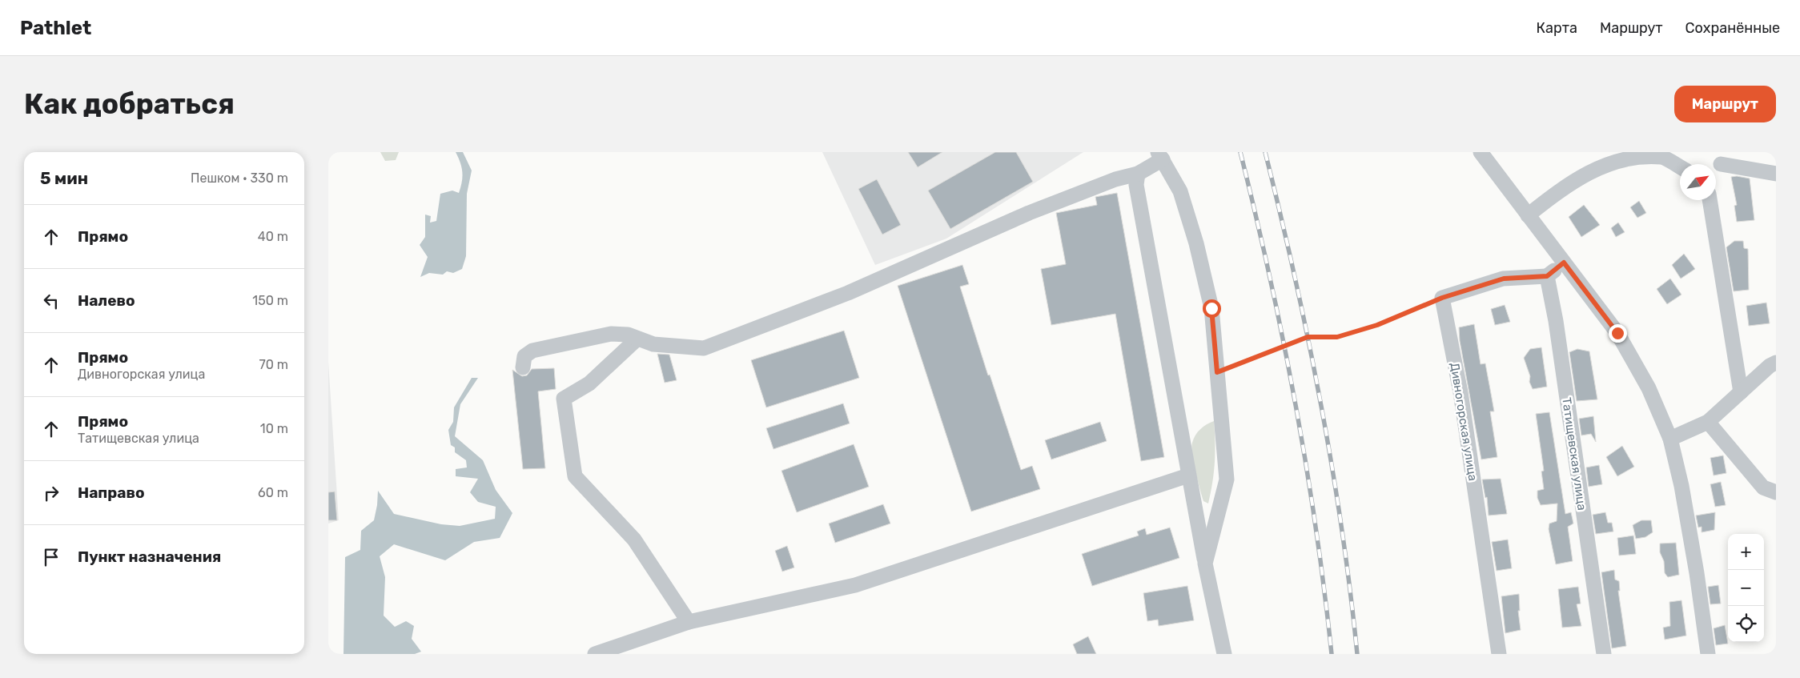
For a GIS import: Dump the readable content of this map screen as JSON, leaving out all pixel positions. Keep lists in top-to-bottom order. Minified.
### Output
{"streets":{"street":["Дивногорская улица","Татищевская улица"]},"north":"top right","page":{"header":"Pathlet","nav":["Карта","Маршрут","Сохранённые"],"buttons":"Маршрут","title":"Как добраться","heading":["5 мин","Пешком · 330 m"],"list":[["Прямо","40 m"],["Налево","150 m"],["Прямо","Дивногорская улица","70 m"],["Прямо","Татищевская улица","10 m"],["Направо","60 m"],"Пункт назначения"],"map_buttons":["+","−"]}}
